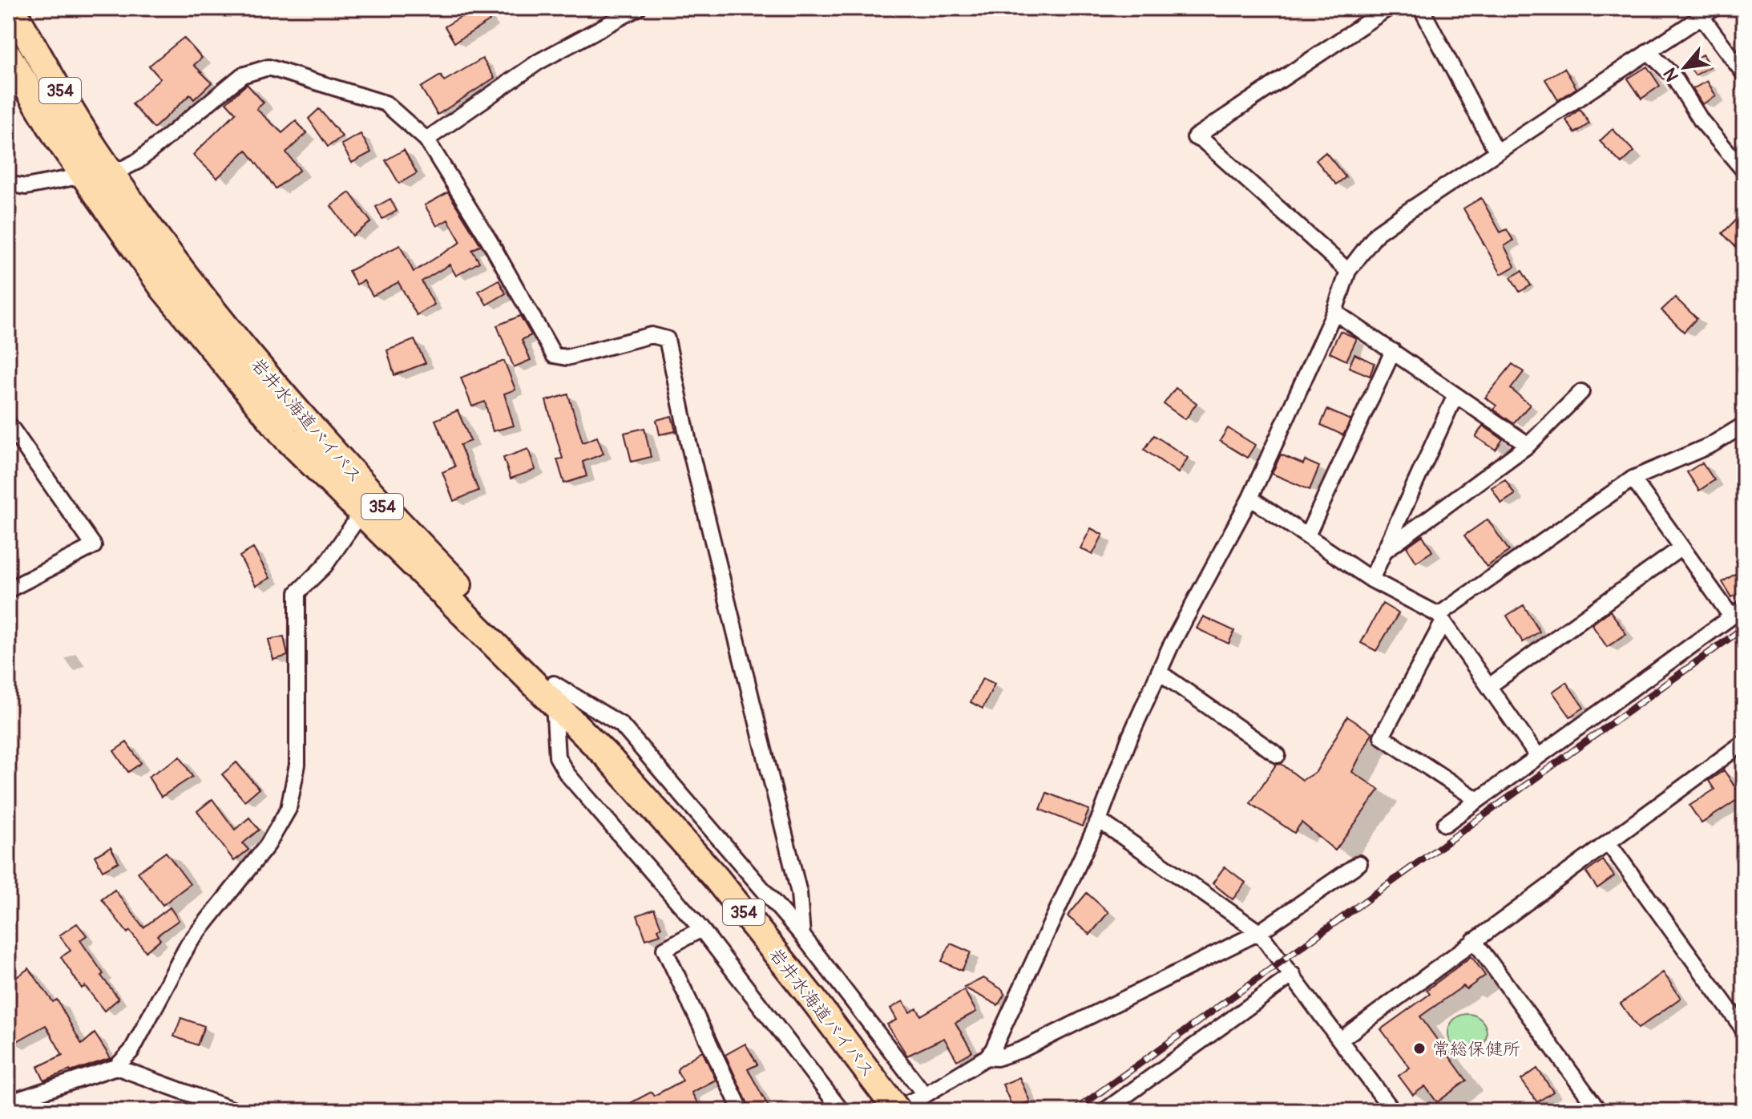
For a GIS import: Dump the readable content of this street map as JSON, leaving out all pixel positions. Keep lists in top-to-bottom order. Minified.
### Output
{"streets":{"highway":["354","岩井水海道バイパス"]},"places":["常総保健所"],"north":"bottom left"}
